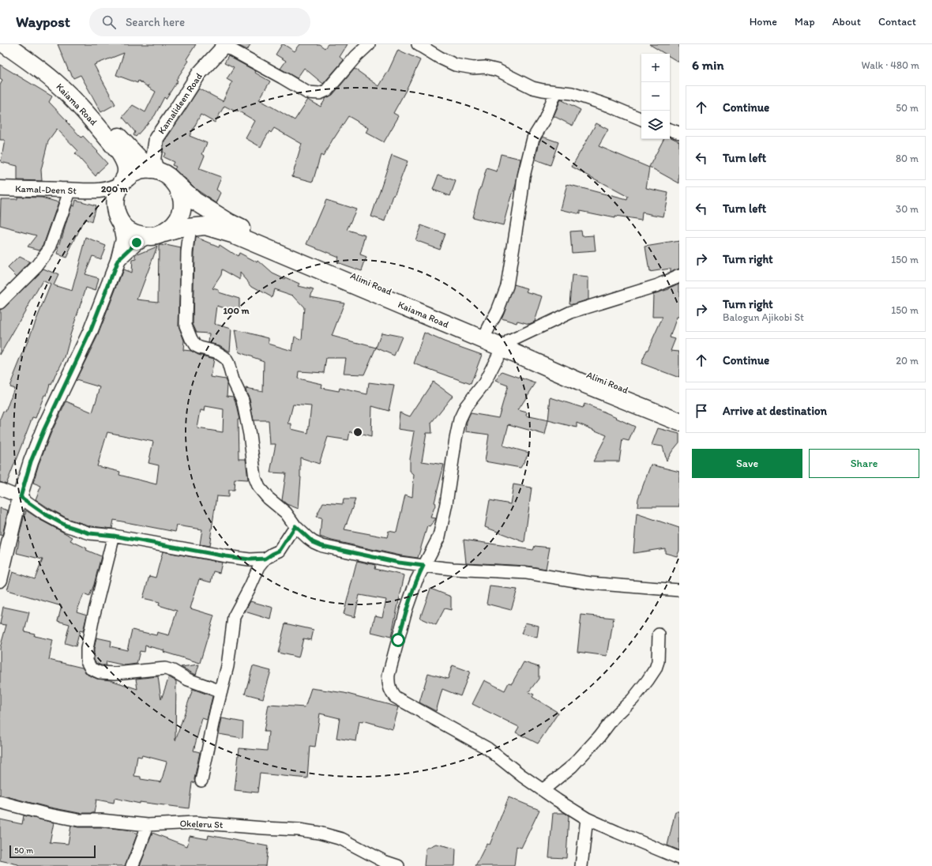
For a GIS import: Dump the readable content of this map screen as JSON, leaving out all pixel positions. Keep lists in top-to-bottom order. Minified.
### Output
{"streets":{"highway":["Kaiama Road","Alimi Road"],"street":["Kamalideen Road","Kamal-Deen St","Okeleru St"]},"crossings":[["Kamalideen Road","Kaiama Road"],["Kamalideen Road","Kamal-Deen St"],["Kamalideen Road","Alimi Road"],["Kaiama Road","Kamal-Deen St"],["Kaiama Road","Alimi Road"],["Kamal-Deen St","Alimi Road"]],"scale_bar":"50 m","page":{"header":"Waypost","search":"Search here","nav":["Home","Map","About","Contact"],"heading":["6 min","Walk · 480 m"],"map_buttons":["+","−"],"list":[["Continue","50 m"],["Turn left","80 m"],["Turn left","30 m"],["Turn right","150 m"],["Turn right","Balogun Ajikobi St","150 m"],["Continue","20 m"],"Arrive at destination"],"buttons":["Save","Share"],"scale":"50 m"},"rings":["200 m","100 m"]}
